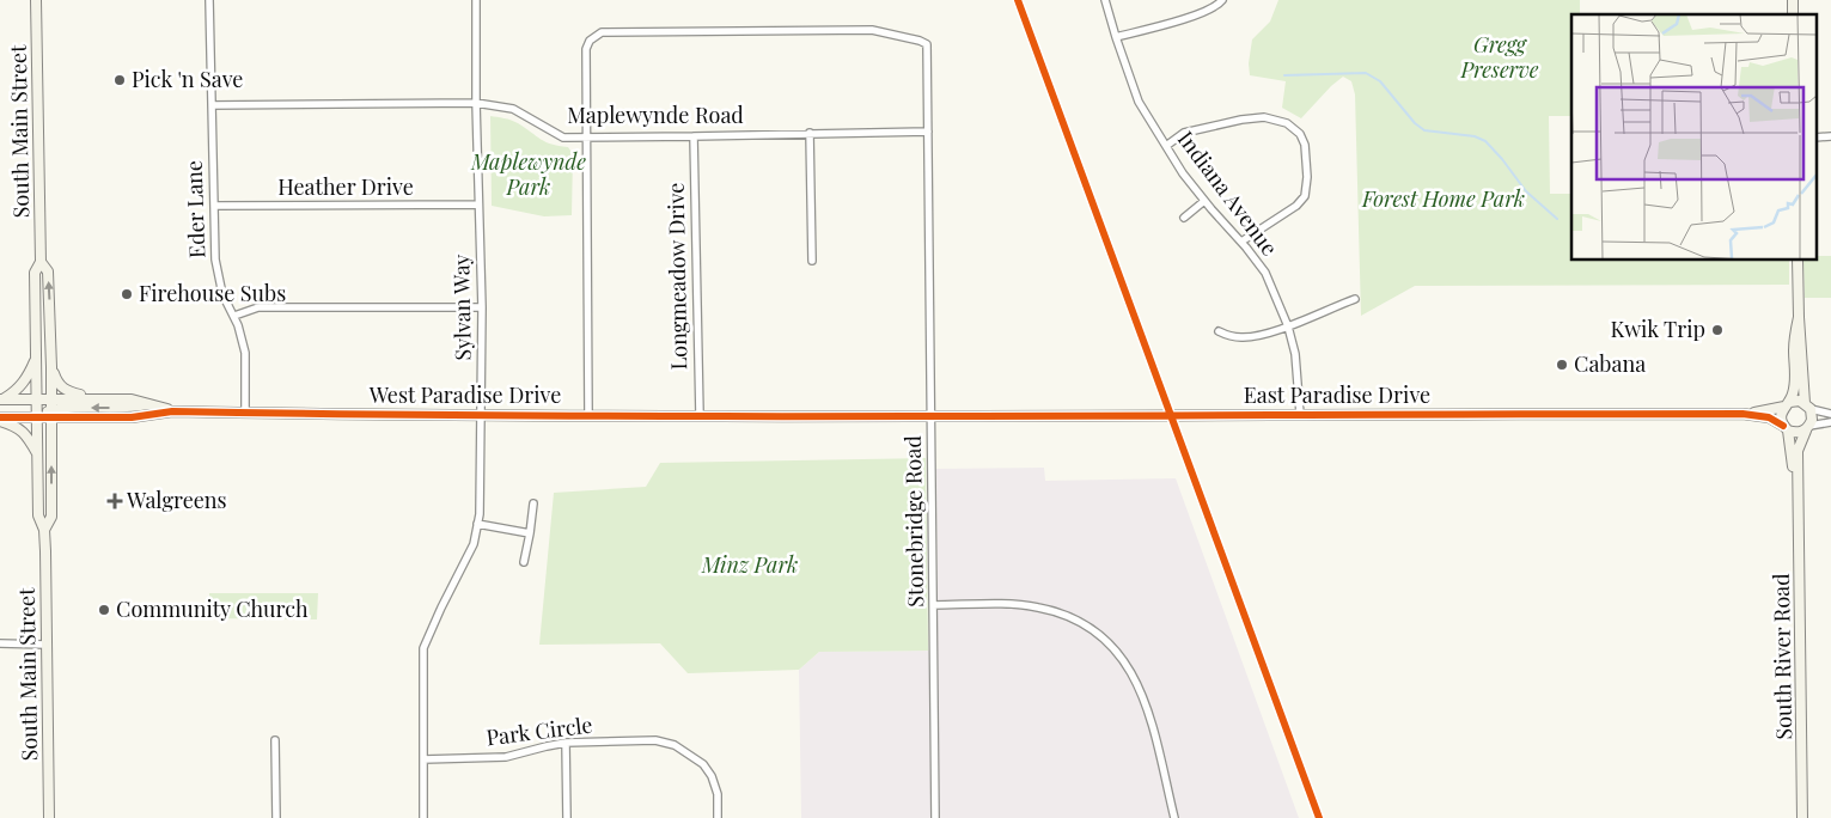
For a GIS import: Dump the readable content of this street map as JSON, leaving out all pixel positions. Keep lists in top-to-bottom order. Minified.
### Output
{"streets":{"street":["Maplewynde Road","South Main Street","Heather Drive","Indiana Avenue","Eder Lane","Longmeadow Drive","Sylvan Way","West Paradise Drive","East Paradise Drive","Stonebridge Road","South River Road","Park Circle"]},"crossings":[["Maplewynde Road","Eder Lane"],["Maplewynde Road","Longmeadow Drive"],["Maplewynde Road","Sylvan Way"],["Maplewynde Road","Stonebridge Road"],["South Main Street","West Paradise Drive"],["Heather Drive","Eder Lane"],["Heather Drive","Sylvan Way"],["Indiana Avenue","East Paradise Drive"],["Eder Lane","West Paradise Drive"],["Longmeadow Drive","West Paradise Drive"],["Sylvan Way","West Paradise Drive"],["Sylvan Way","Park Circle"],["West Paradise Drive","East Paradise Drive"],["West Paradise Drive","Stonebridge Road"],["East Paradise Drive","Stonebridge Road"],["East Paradise Drive","South River Road"]],"parks":["Gregg Preserve","Maplewynde Park","Forest Home Park","Minz Park"],"places":{"other":["Pick 'n Save","Firehouse Subs","Kwik Trip","Cabana","Community Church"],"health":["Walgreens"]}}
